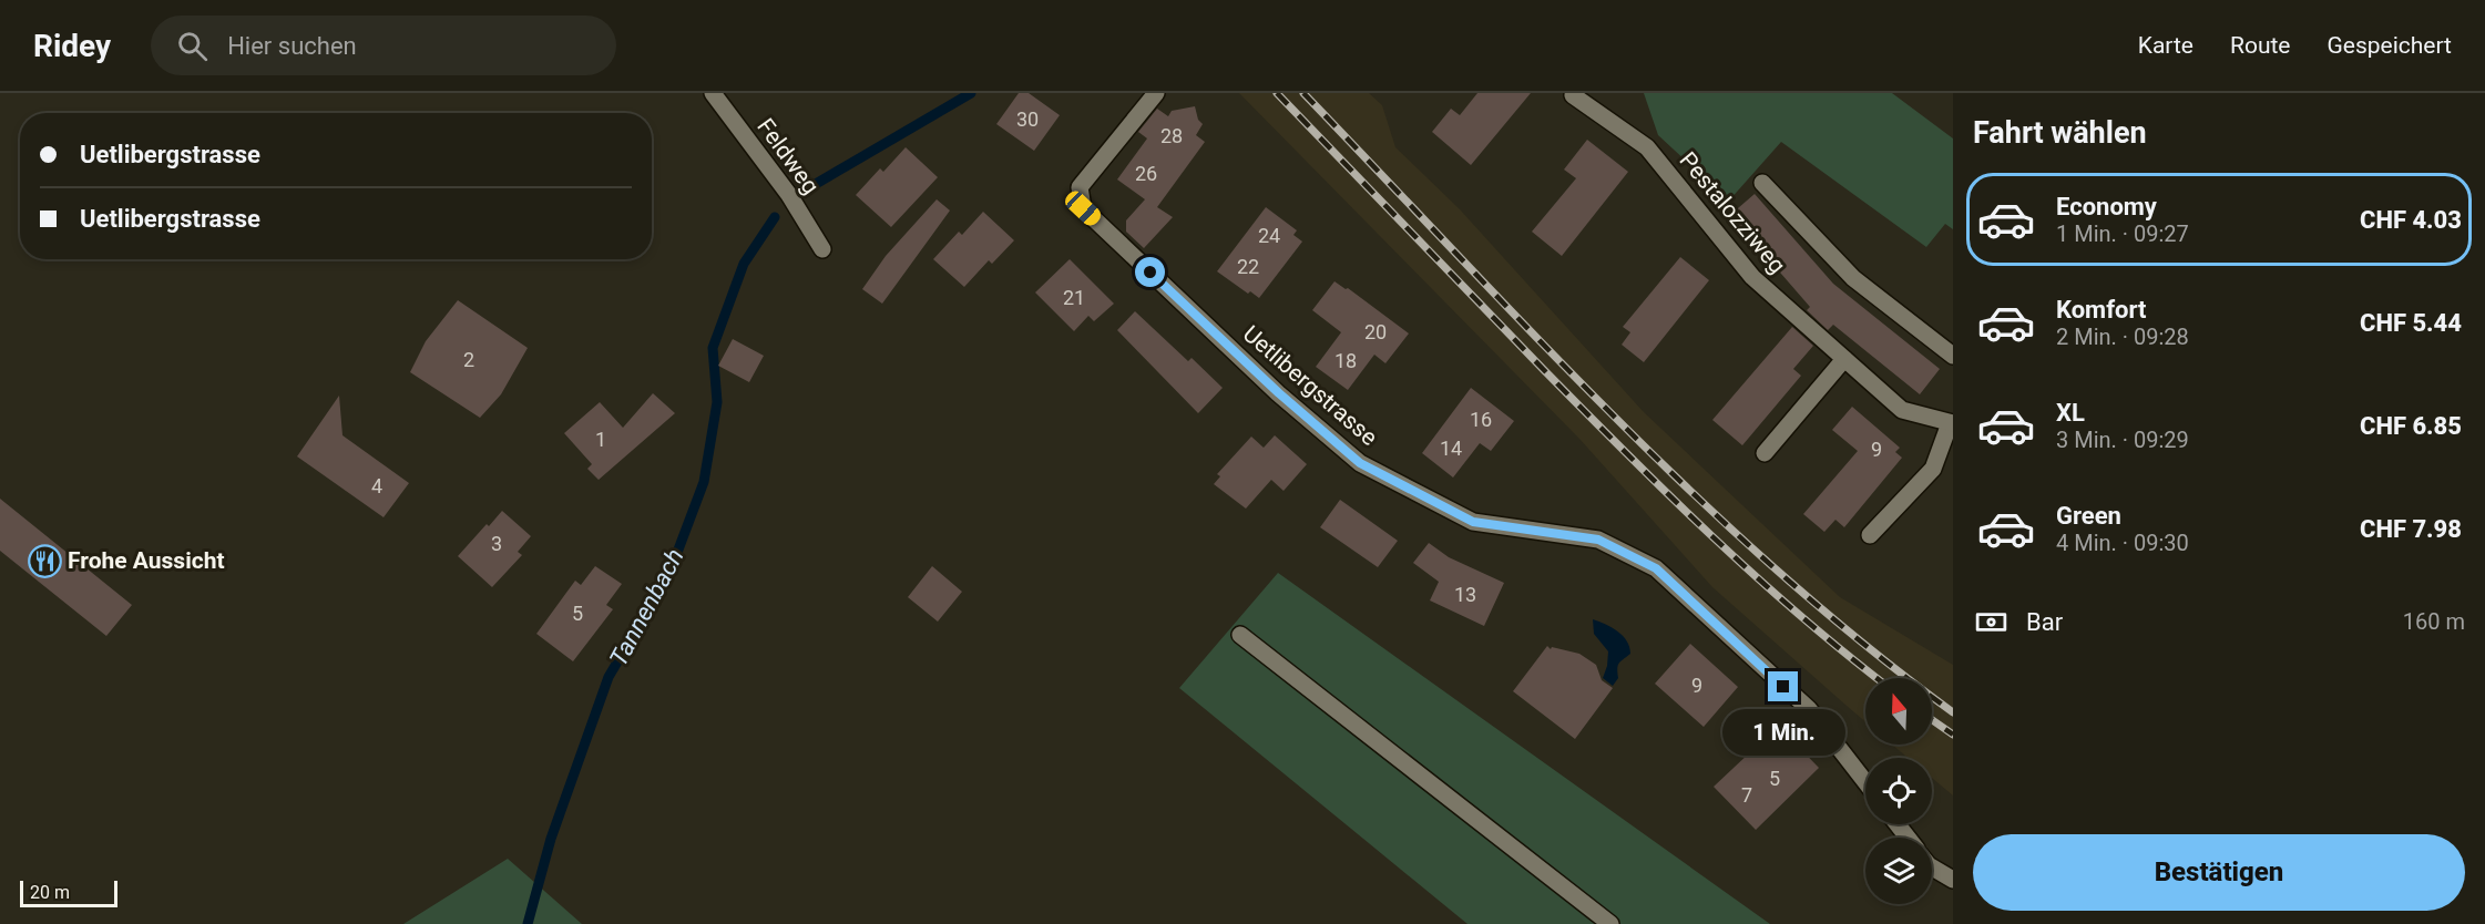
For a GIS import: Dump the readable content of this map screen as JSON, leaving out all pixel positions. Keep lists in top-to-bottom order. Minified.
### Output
{"streets":{"street":["Feldweg","Pestalozziweg","Uetlibergstrasse"]},"water":["Tannenbach"],"places":{"restaurant":["Frohe Aussicht"]},"house_numbers":["30","28","26","24","22","21","20","2","18","16","1","14","9","4","3","13","5","9","5","7"],"scale_bar":"20 m","north":"top","page":{"header":"Ridey","search":"Hier suchen","nav":["Karte","Route","Gespeichert"],"heading":"Fahrt wählen","banner":["Uetlibergstrasse","Uetlibergstrasse"],"list":[{"name":"Economy","note":"1 Min. · 09:27","value":"CHF 4.03"},{"name":"Komfort","note":"2 Min. · 09:28","value":"CHF 5.44"},{"name":"XL","note":"3 Min. · 09:29","value":"CHF 6.85"},{"name":"Green","note":"4 Min. · 09:30","value":"CHF 7.98"}],"pay":["Bar","160 m"],"bubble":"1 Min.","buttons":"Bestätigen","scale":"20 m"}}
